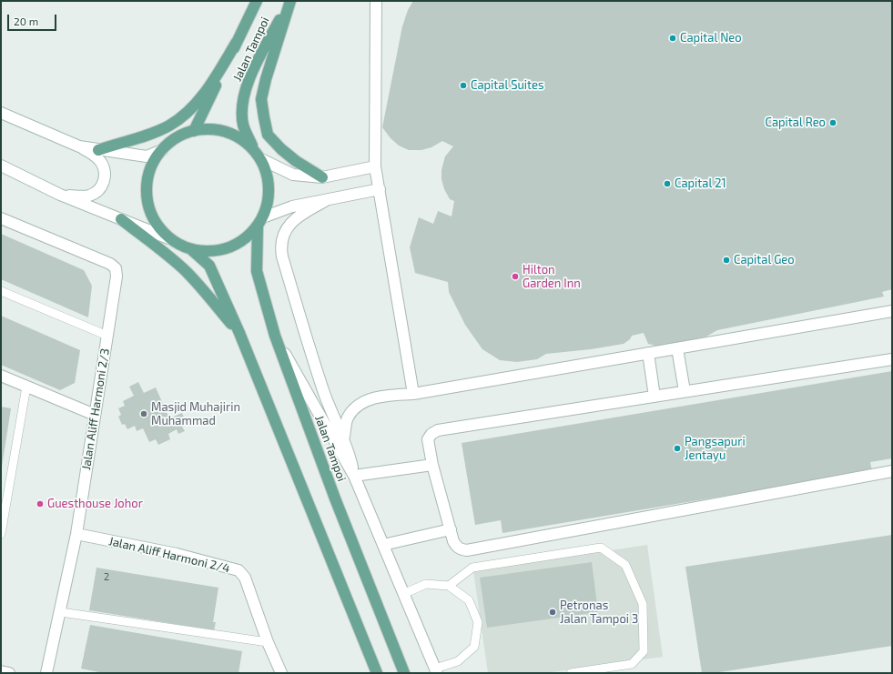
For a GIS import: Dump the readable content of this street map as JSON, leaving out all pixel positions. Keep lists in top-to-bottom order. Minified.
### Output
{"streets":{"main road":["Jalan Tampoi"],"street":["Jalan Aliff Harmoni 2/3","Jalan Aliff Harmoni 2/4"]},"crossings":[["Jalan Aliff Harmoni 2/3","Jalan Aliff Harmoni 2/4"]],"places":["Capital Neo","Capital Suites","Capital Reo","Capital 21","Capital Geo","Hilton Garden Inn","Masjid Muhajirin Muhammad","Pangsapuri Jentayu","Guesthouse Johor","Petronas Jalan Tampoi 3"],"house_numbers":["2"],"scale_bar":"20 m"}
